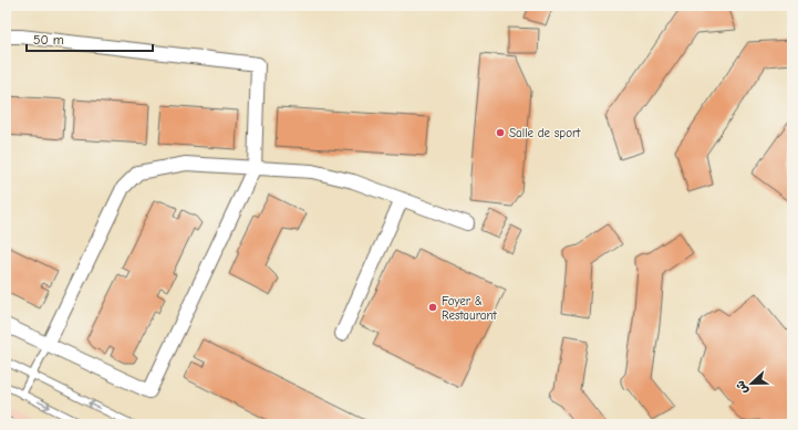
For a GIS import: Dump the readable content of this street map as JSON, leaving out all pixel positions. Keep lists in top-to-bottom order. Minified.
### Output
{"places":["Salle de sport","Foyer & Restaurant"],"scale_bar":"50 m","north":"left"}
